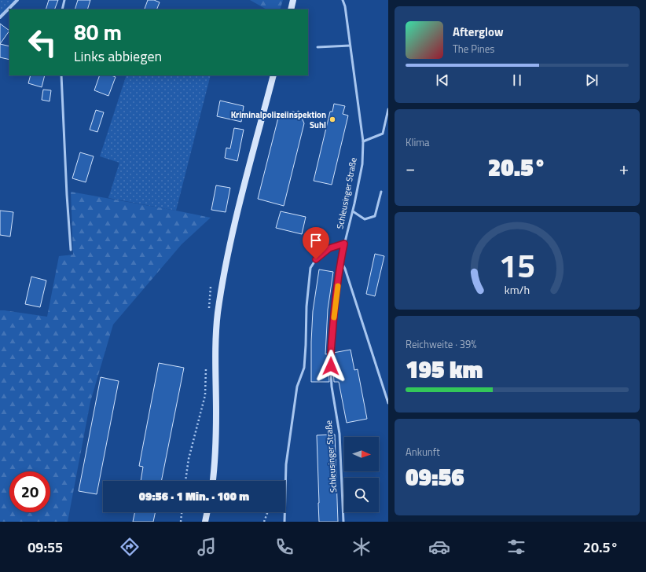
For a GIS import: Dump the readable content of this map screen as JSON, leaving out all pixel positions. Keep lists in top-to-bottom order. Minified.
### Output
{"streets":{"lane":["Schleusinger Straße"]},"places":["Kriminalpolizeiinspektion Suhl"],"north":"right","page":{"turn":["80 m","Links abbiegen"],"song":["Afterglow","The Pines"],"tile":["Klima",["Reichweite · 39%","195 km"],["Ankunft","09:56"]],"heat":["−","20.5°","+"],"limit":"20","trip":"09:56 · 1 Min. · 100 m","tabs":["09:55","20.5°"],"gauge":["15","km/h"]}}
